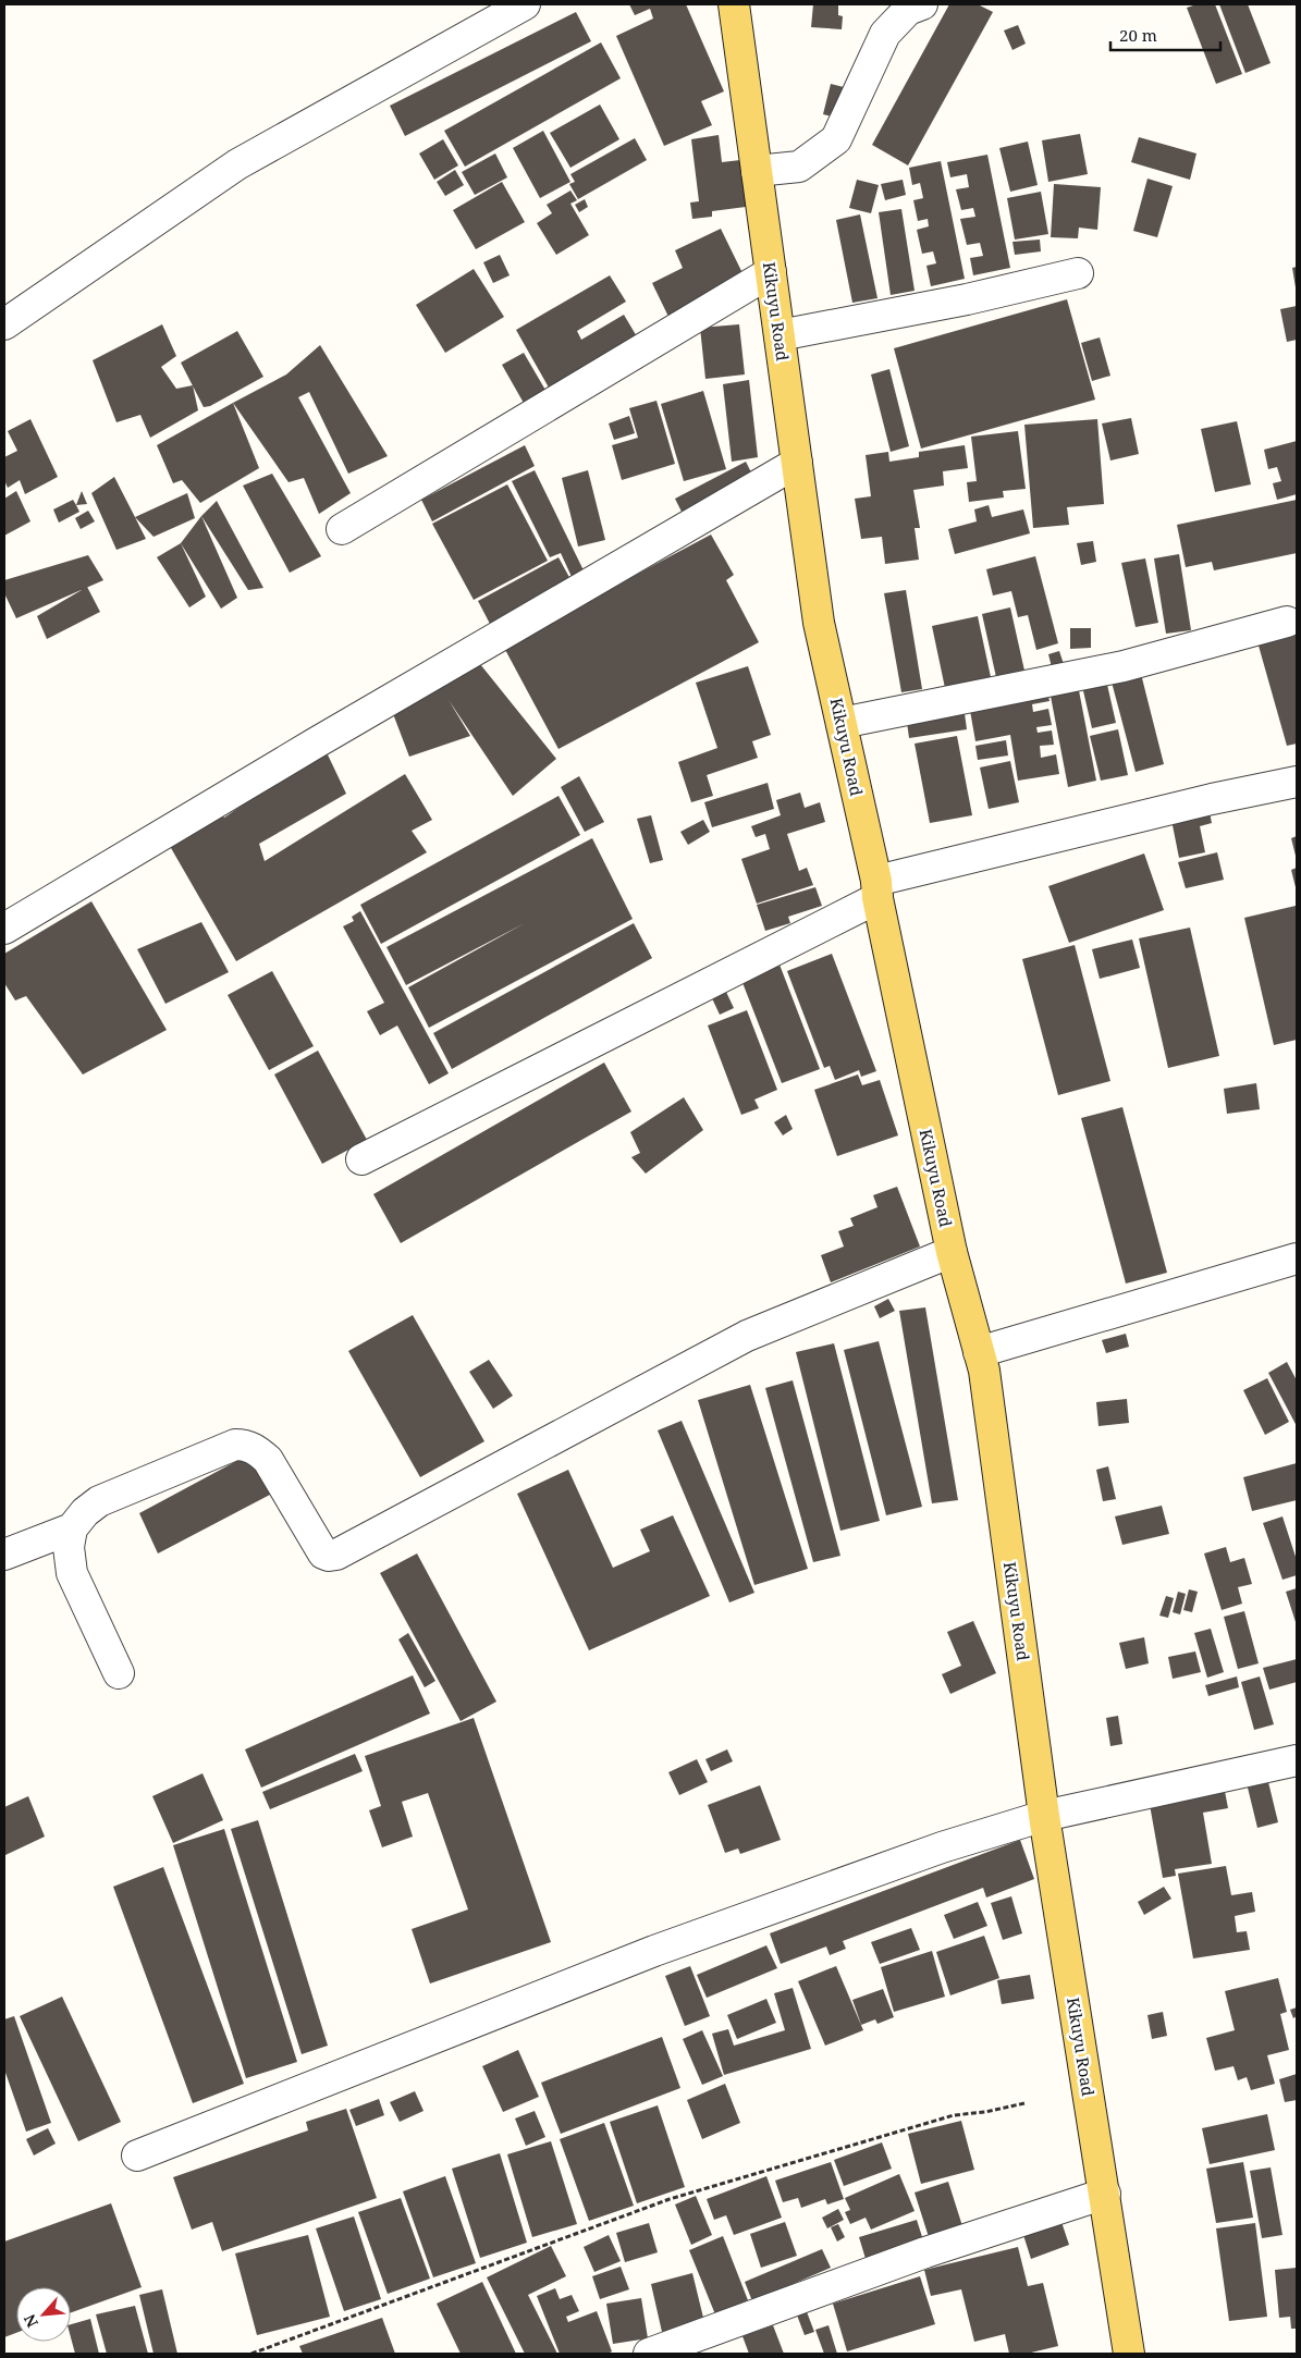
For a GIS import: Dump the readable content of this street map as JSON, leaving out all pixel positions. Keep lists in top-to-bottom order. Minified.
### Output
{"streets":{"main road":["Kikuyu Road"]},"scale_bar":"20 m","north":"bottom left"}
